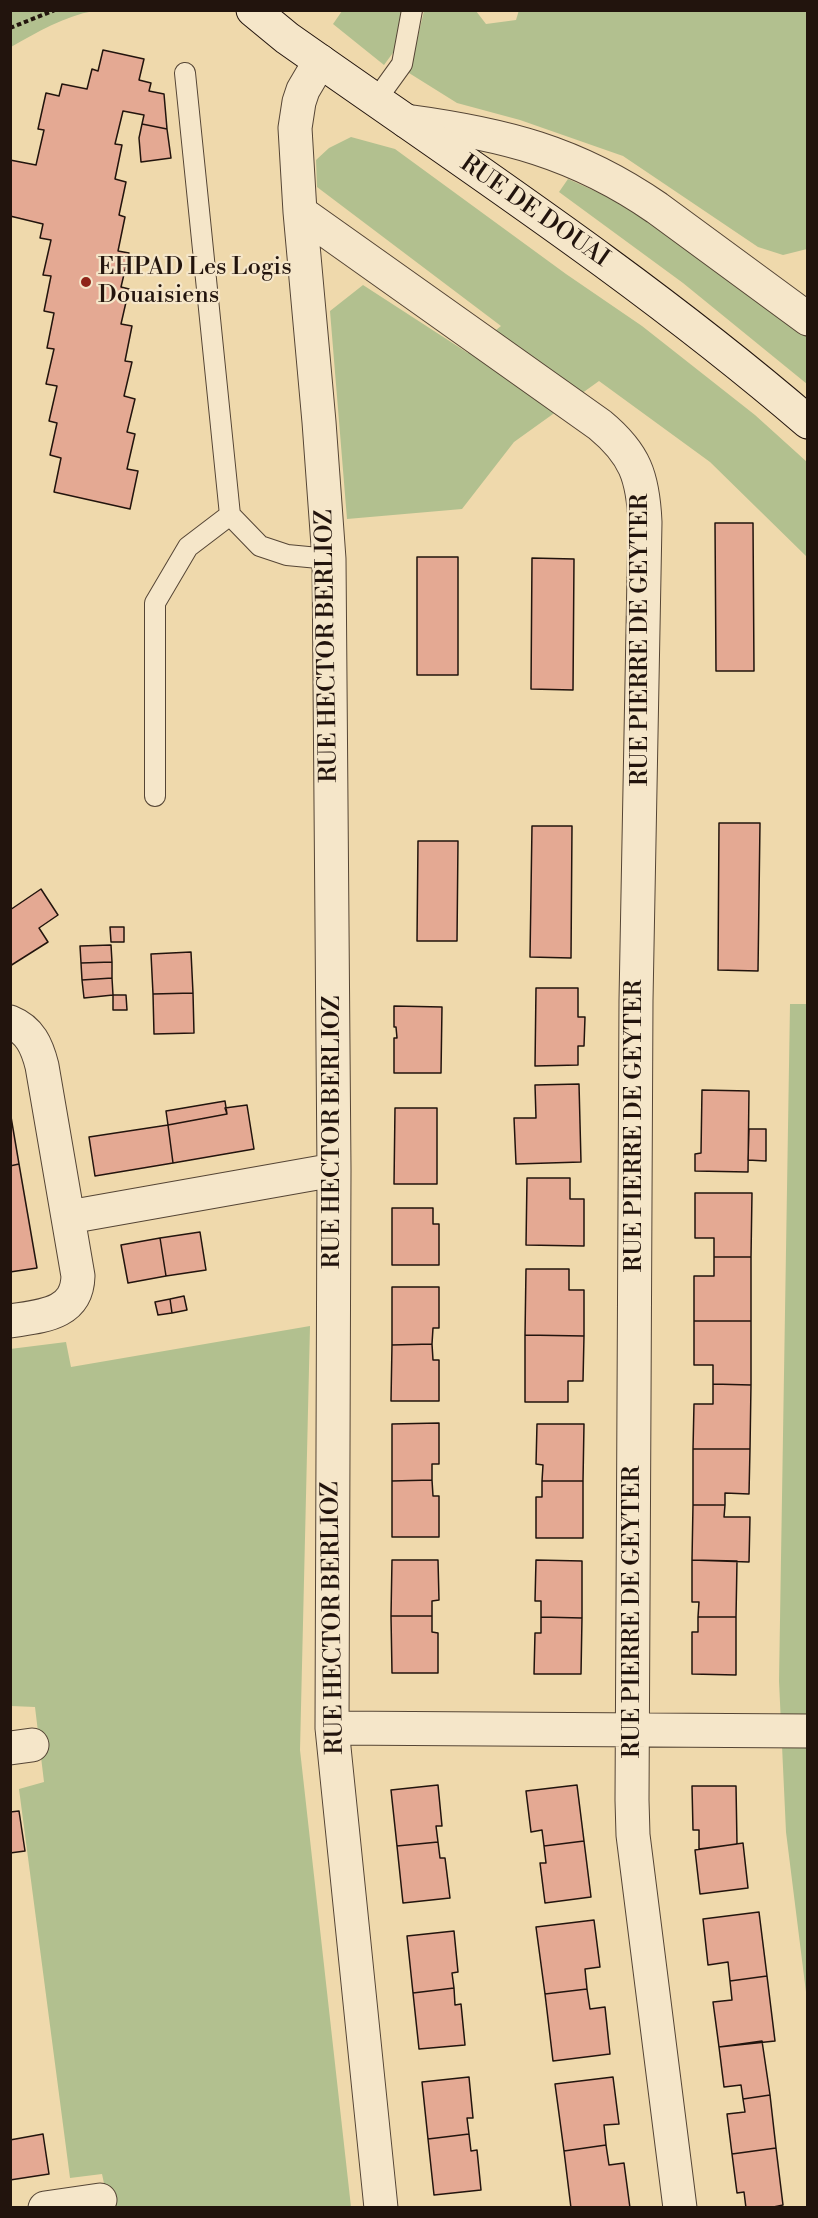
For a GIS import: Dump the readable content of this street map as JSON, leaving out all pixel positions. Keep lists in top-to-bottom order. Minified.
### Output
{"streets":{"street":["RUE DE DOUAI","RUE PIERRE DE GEYTER","RUE HECTOR BERLIOZ"]},"crossings":[["RUE DE DOUAI","RUE HECTOR BERLIOZ"],["RUE PIERRE DE GEYTER","RUE HECTOR BERLIOZ"]],"places":["EHPAD Les Logis Douaisiens"]}
